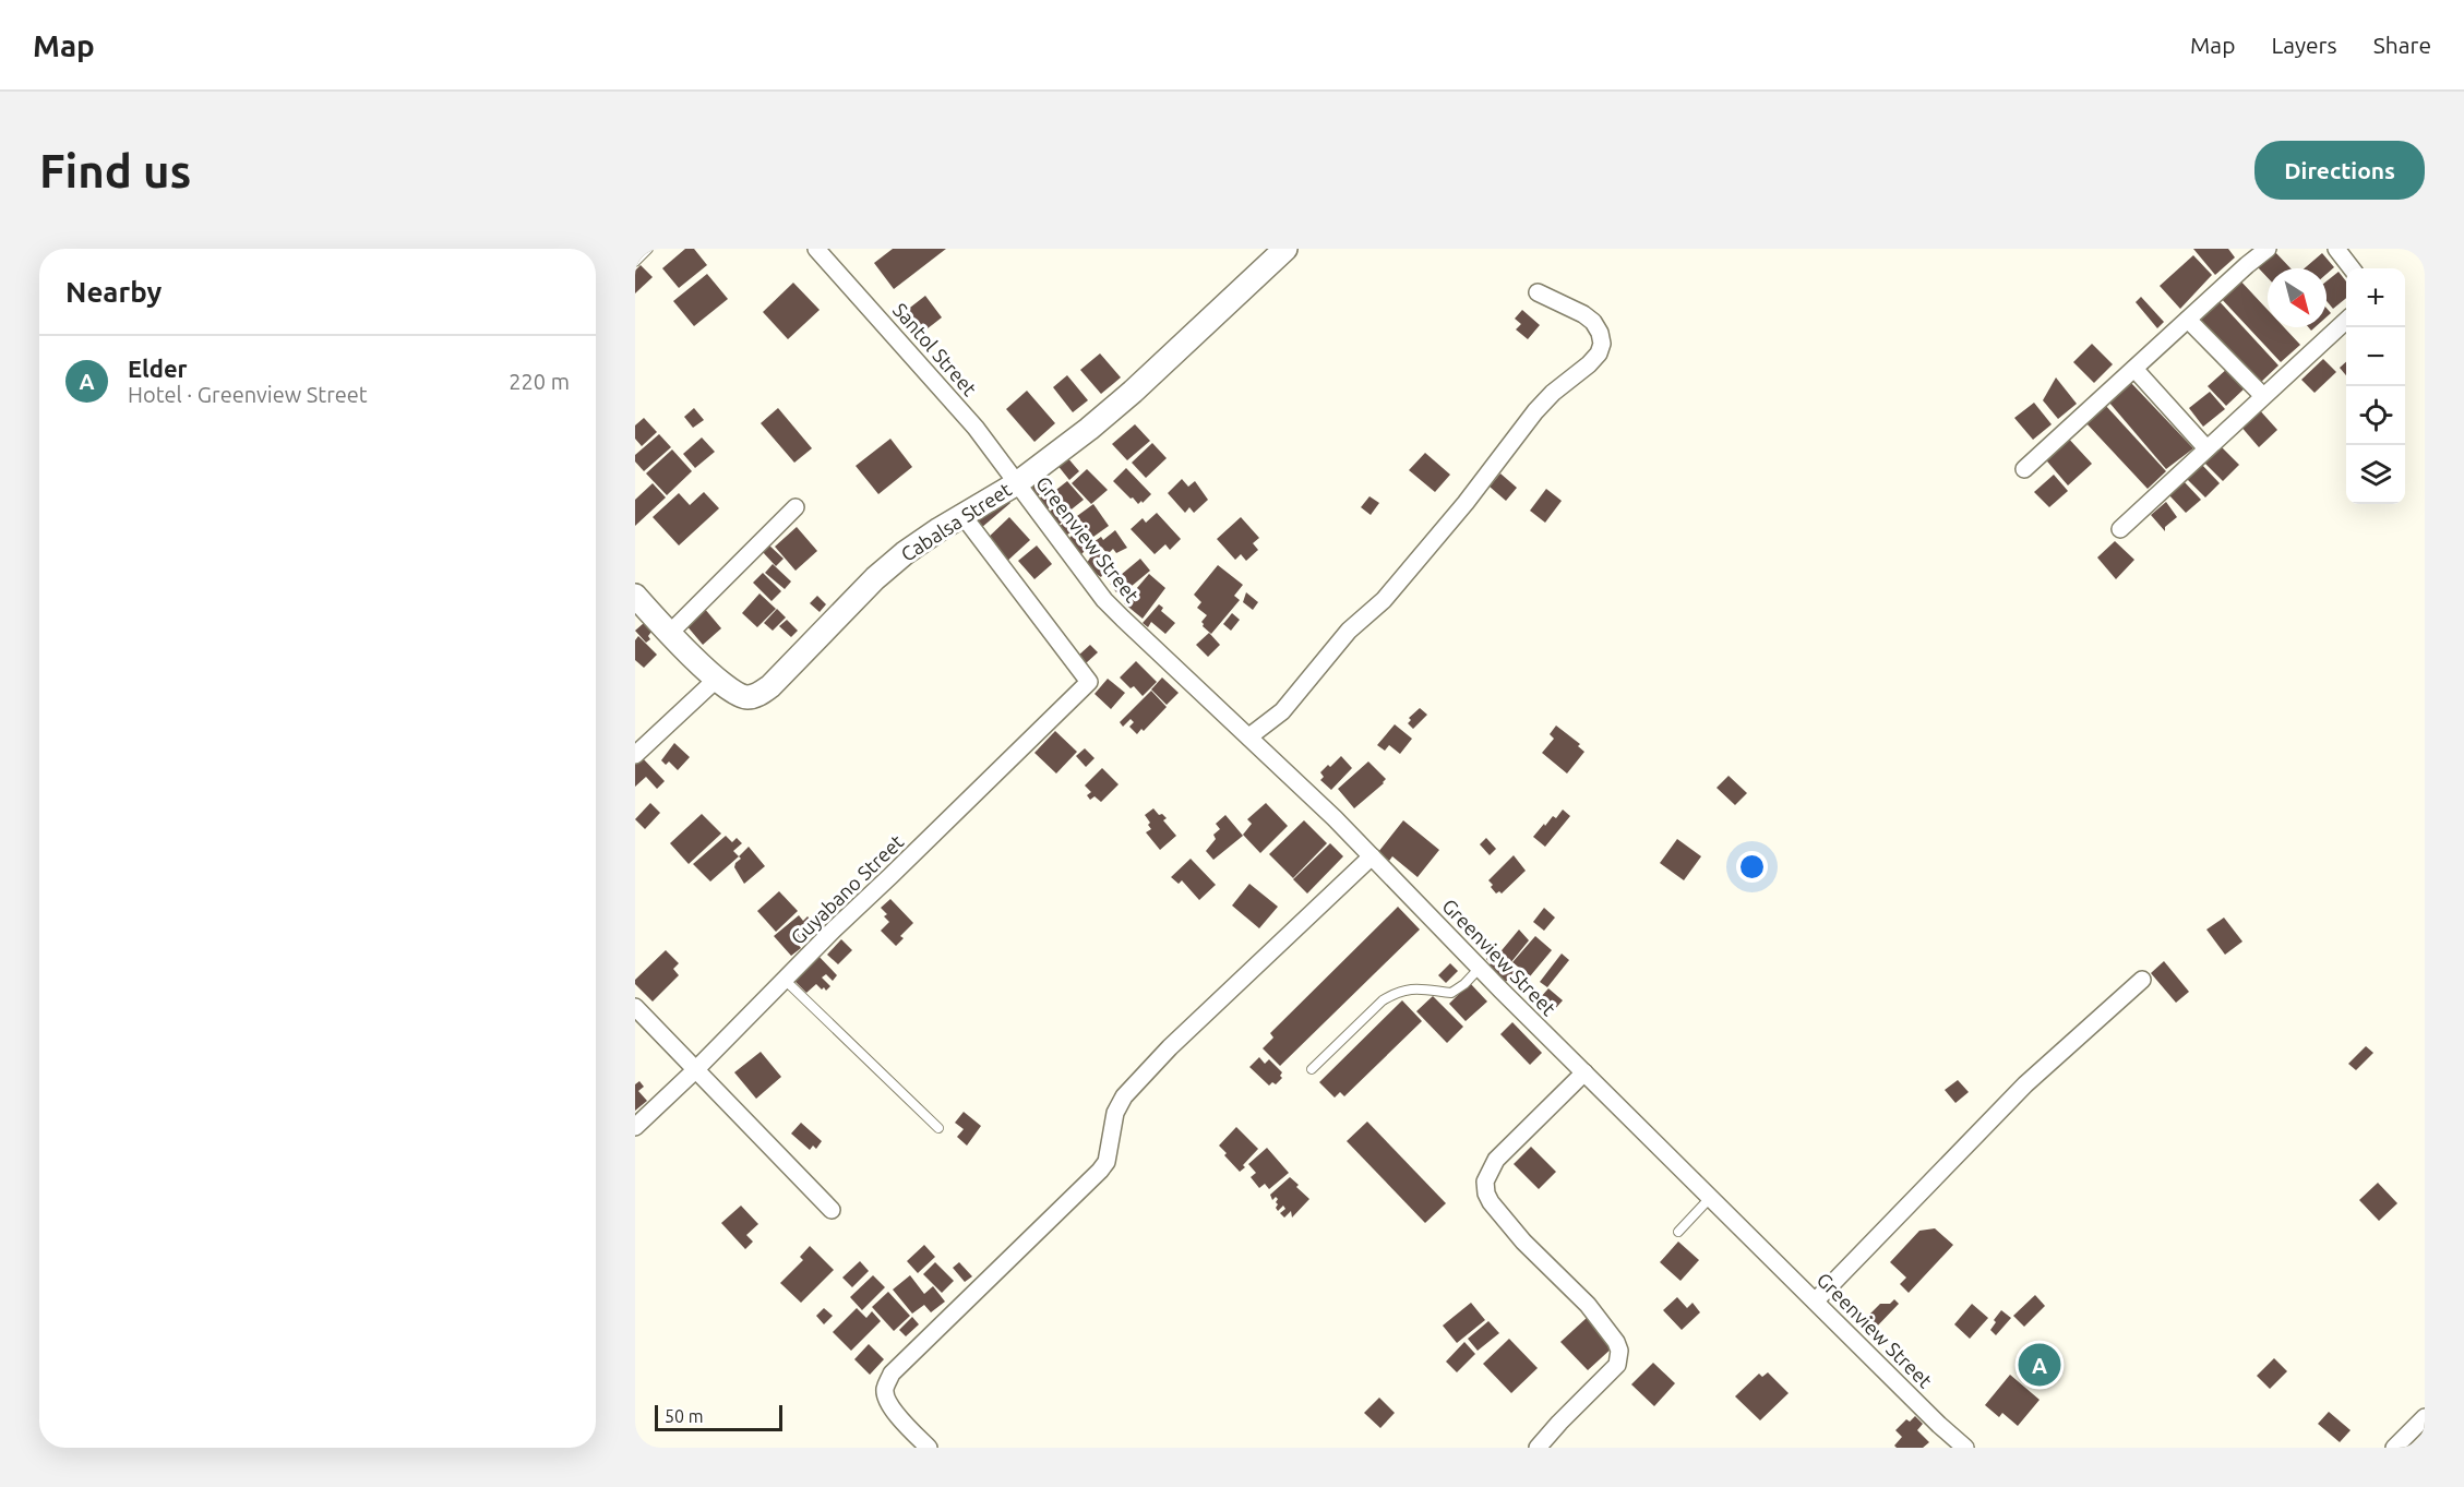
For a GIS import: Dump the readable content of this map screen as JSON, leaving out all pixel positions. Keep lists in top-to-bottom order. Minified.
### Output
{"streets":{"street":["Santol Street","Cabalsa Street","Greenview Street","Guyabano Street"]},"crossings":[["Santol Street","Cabalsa Street"],["Santol Street","Greenview Street"],["Cabalsa Street","Greenview Street"],["Cabalsa Street","Guyabano Street"]],"scale_bar":"50 m","north":"bottom right","page":{"header":"Map","nav":["Map","Layers","Share"],"buttons":"Directions","title":"Find us","heading":"Nearby","map_buttons":["+","−"],"list":[{"mark":"A","name":"Elder","note":"Hotel · Greenview Street","value":"220 m"}],"pins":"A","scale":"50 m"}}
